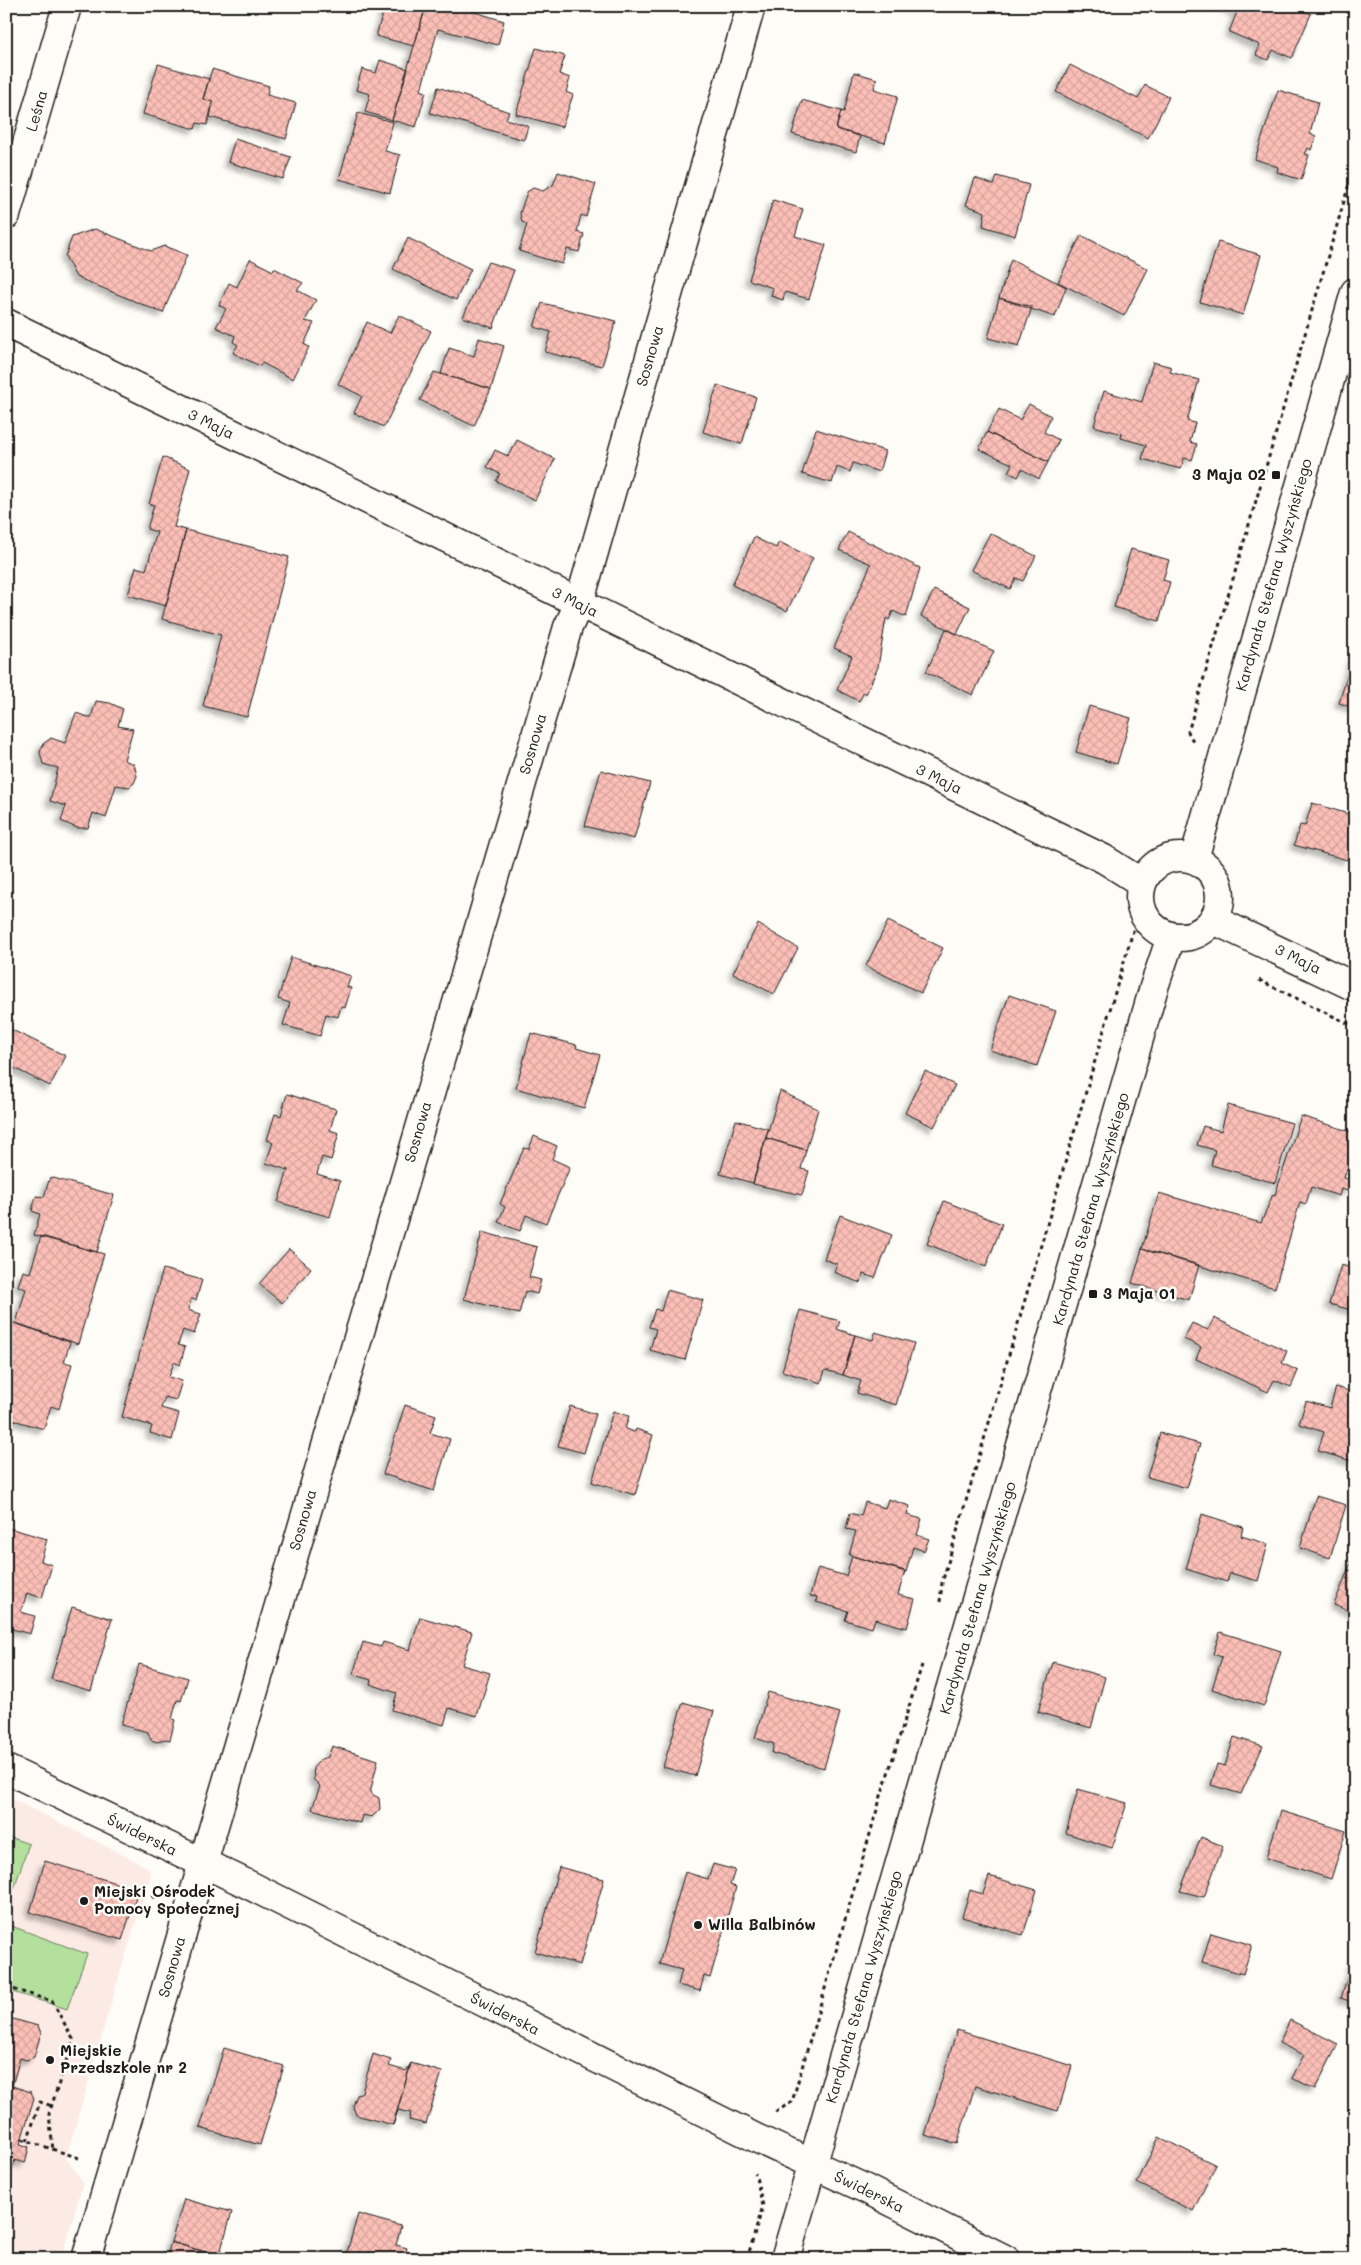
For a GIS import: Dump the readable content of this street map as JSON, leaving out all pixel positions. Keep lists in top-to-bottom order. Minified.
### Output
{"streets":{"street":["Leśna","Sosnowa","3 Maja","Kardynała Stefana Wyszyńskiego","Świderska"]},"crossings":[["Sosnowa","3 Maja"],["Sosnowa","Świderska"],["3 Maja","Kardynała Stefana Wyszyńskiego"],["Kardynała Stefana Wyszyńskiego","Świderska"]],"places":{"transit":["3 Maja 02","3 Maja 01"],"other":["Miejski Ośrodek Pomocy Społecznej","Willa Balbinów","Miejskie Przedszkole nr 2"]}}
